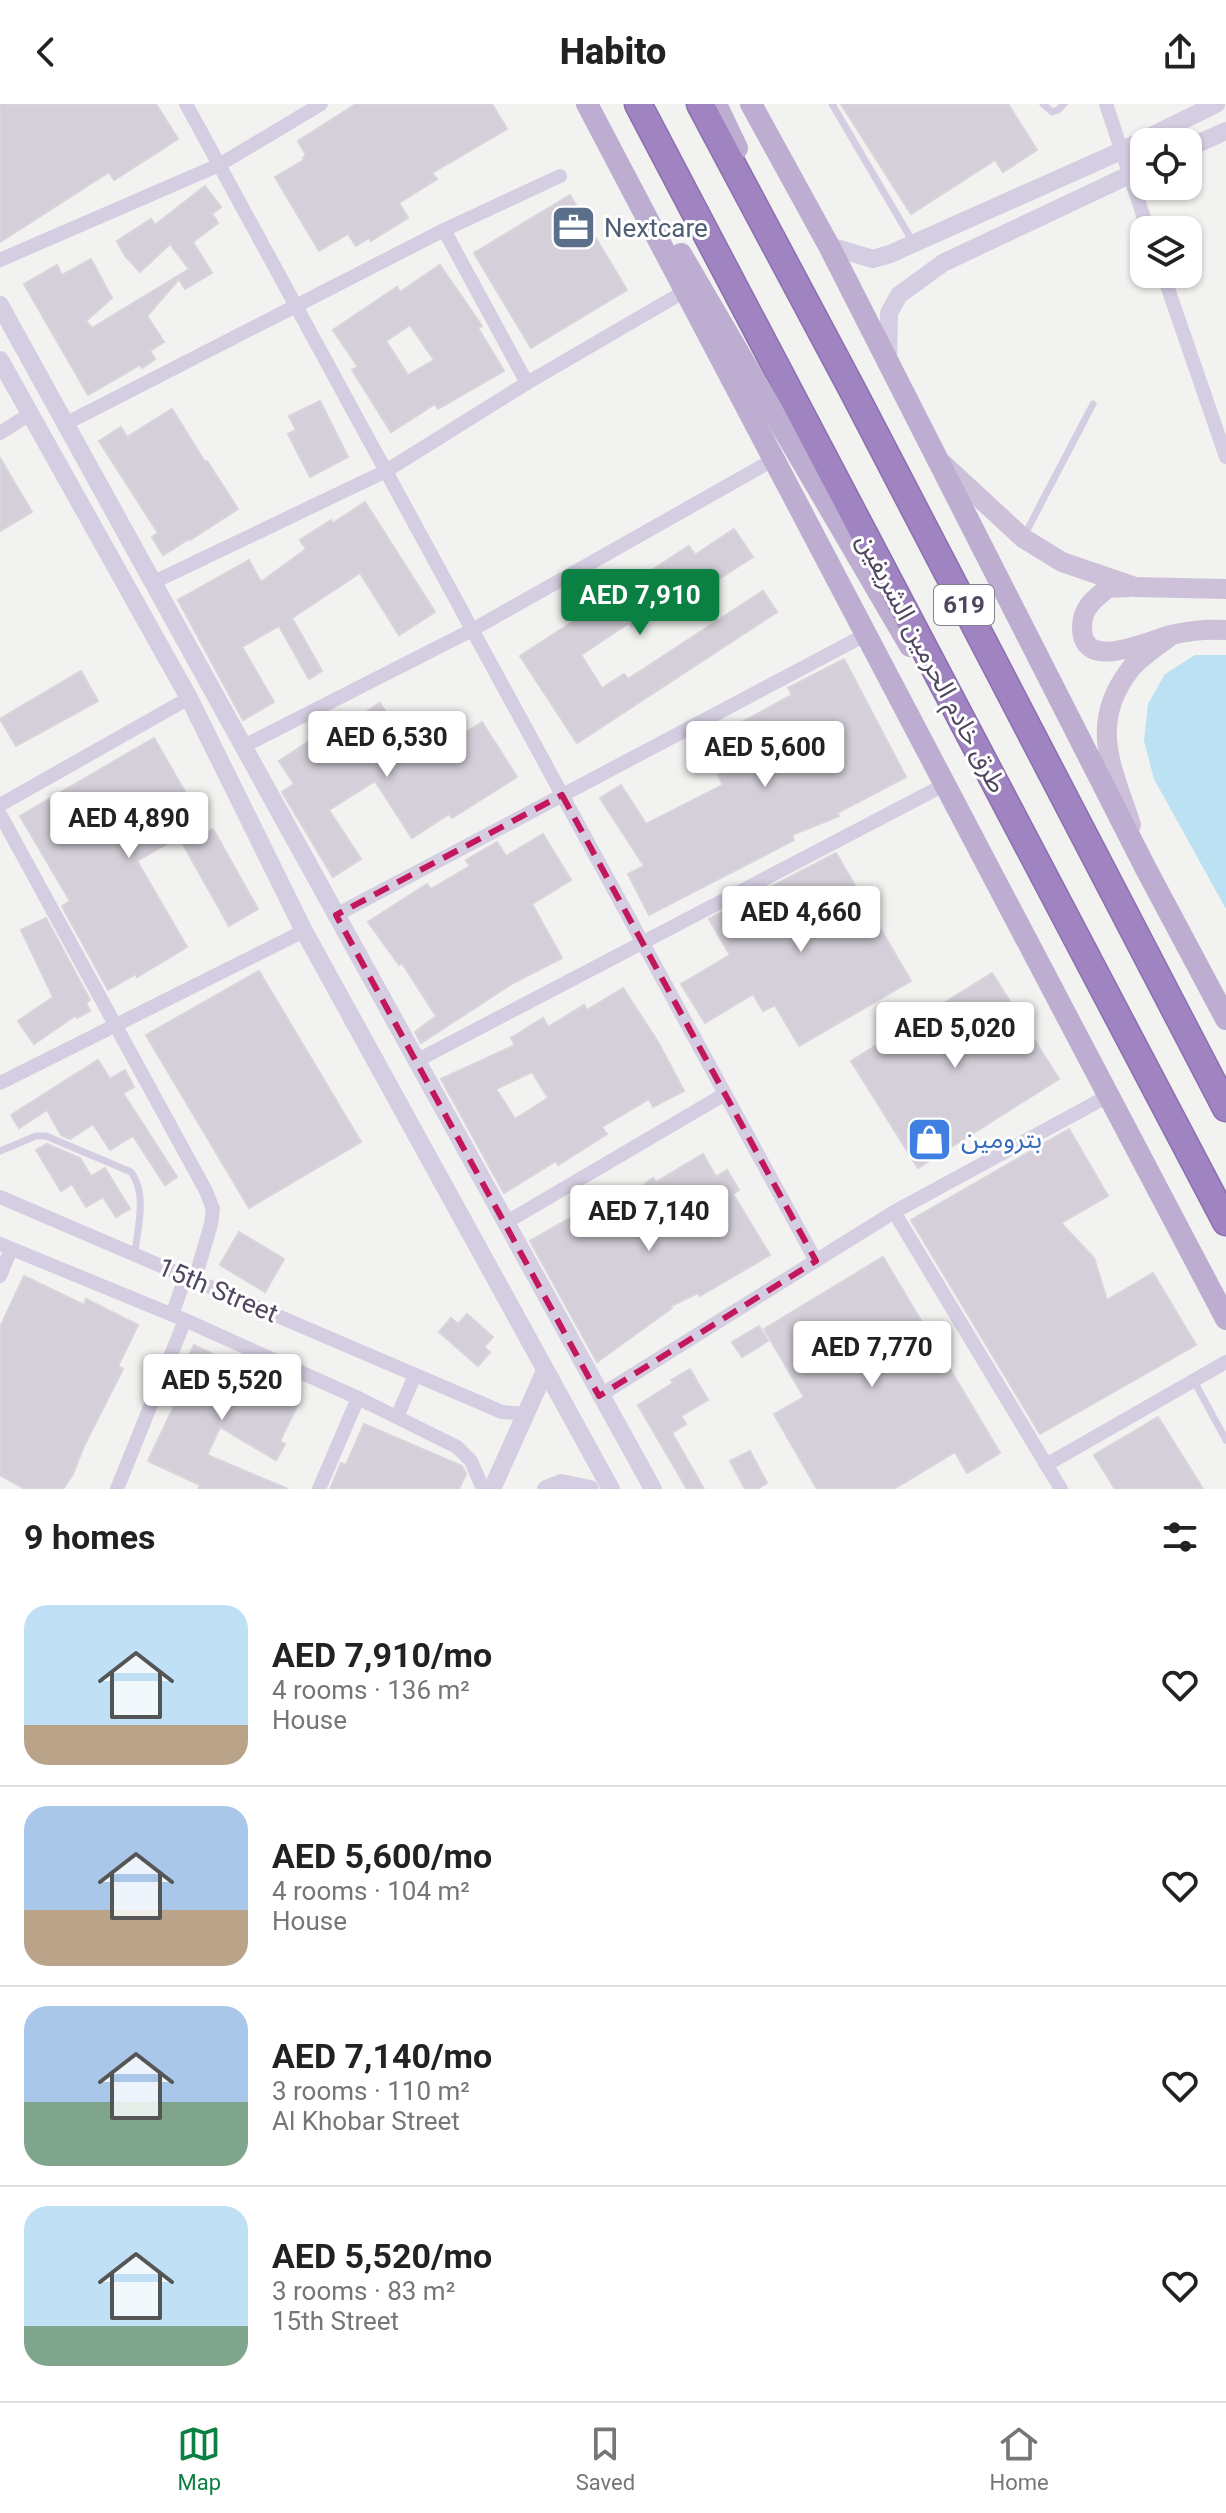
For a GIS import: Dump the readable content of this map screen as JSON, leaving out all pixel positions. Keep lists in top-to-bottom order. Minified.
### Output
{"streets":{"highway":["619","طرق خادم الحرمين الشريفين"],"street":["15th Street"]},"places":{"office":["Nextcare"],"shop":["بترومين"]},"page":{"header":"Habito","price":["AED 7,910","AED 6,530","AED 5,600","AED 4,890","AED 4,660","AED 5,020","AED 7,140","AED 7,770","AED 5,520"],"heading":"9 homes","list":[{"name":"AED 7,910/mo","note":"4 rooms · 136 m² · House"},{"name":"AED 5,600/mo","note":"4 rooms · 104 m² · House"},{"name":"AED 7,140/mo","note":"3 rooms · 110 m² · Al Khobar Street"},{"name":"AED 5,520/mo","note":"3 rooms · 83 m² · 15th Street"}],"tabs":["Map","Saved","Home"]}}
